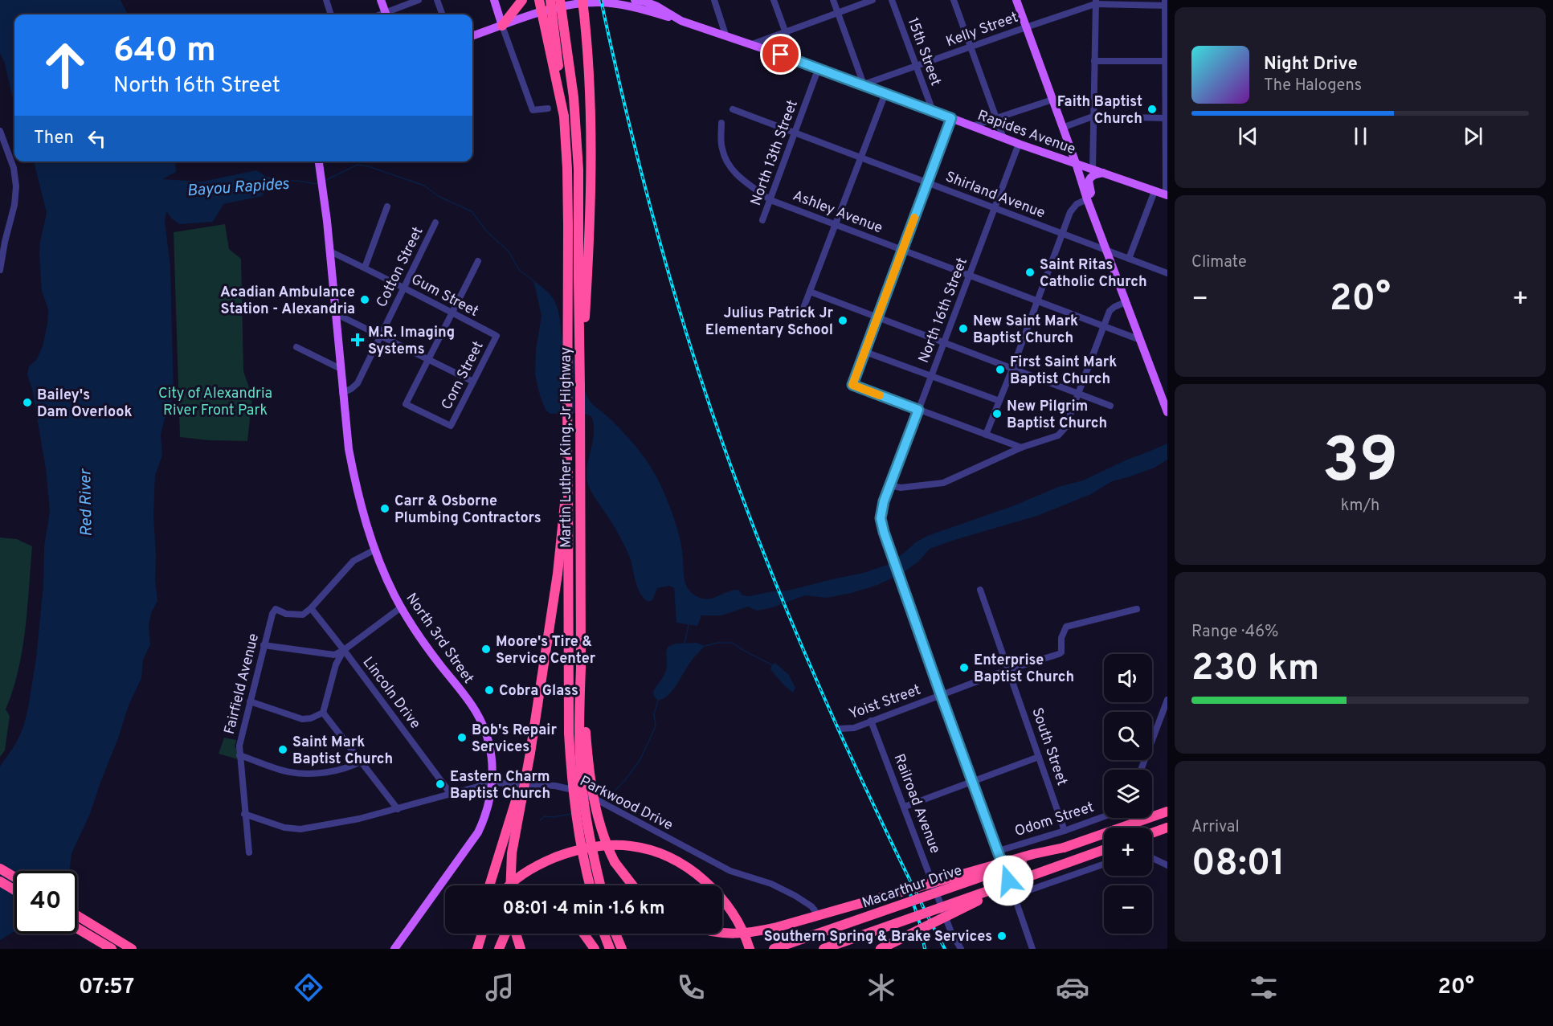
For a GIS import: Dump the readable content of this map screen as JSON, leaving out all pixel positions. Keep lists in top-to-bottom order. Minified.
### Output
{"streets":{"highway":["Martin Luther King, Jr Highway","Macarthur Drive"],"main road":["Rapides Avenue","North 3rd Street"],"street":["Kelly Street","15th Street","North 13th Street","Shirland Avenue","Ashley Avenue","Cotton Street","Gum Street","North 16th Street","Corn Street","Fairfield Avenue","Lincoln Drive","Yoist Street","South Street","Parkwood Drive","Railroad Avenue","Odom Street"]},"crossings":[["Kelly Street","15th Street"],["Kelly Street","Rapides Avenue"],["15th Street","Rapides Avenue"],["Rapides Avenue","North 13th Street"],["Rapides Avenue","North 16th Street"],["North 13th Street","Shirland Avenue"],["North 13th Street","Ashley Avenue"],["Shirland Avenue","North 16th Street"],["Ashley Avenue","North 16th Street"],["Cotton Street","Gum Street"],["Cotton Street","North 3rd Street"],["Gum Street","Corn Street"],["Gum Street","North 3rd Street"],["North 16th Street","Yoist Street"],["North 16th Street","Odom Street"],["North 3rd Street","Parkwood Drive"],["Fairfield Avenue","Lincoln Drive"],["Fairfield Avenue","Parkwood Drive"],["Lincoln Drive","Parkwood Drive"],["Yoist Street","South Street"],["Yoist Street","Railroad Avenue"],["South Street","Odom Street"]],"water":["Bayou Rapides","Red River"],"parks":["City of Alexandria River Front Park"],"places":{"other":["Faith Baptist Church","Saint Ritas Catholic Church","Acadian Ambulance Station - Alexandria","Julius Patrick Jr Elementary School","New Saint Mark Baptist Church","First Saint Mark Baptist Church","Bailey's Dam Overlook","New Pilgrim Baptist Church","Carr & Osborne Plumbing Contractors","Moore's Tire & Service Center","Enterprise Baptist Church","Cobra Glass","Bob's Repair Services","Saint Mark Baptist Church","Eastern Charm Baptist Church","Southern Spring & Brake Services"],"health":["M.R. Imaging Systems"]},"page":{"turn":["640 m","North 16th Street"],"song":["Night Drive","The Halogens"],"then":"Then","tile":["Climate",["39","km/h"],["Range · 46%","230 km"],["Arrival","08:01"]],"heat":["−","20°","+"],"map_buttons":["+","−"],"limit":"40","trip":"08:01 · 4 min · 1.6 km","tabs":["07:57","20°"]}}
